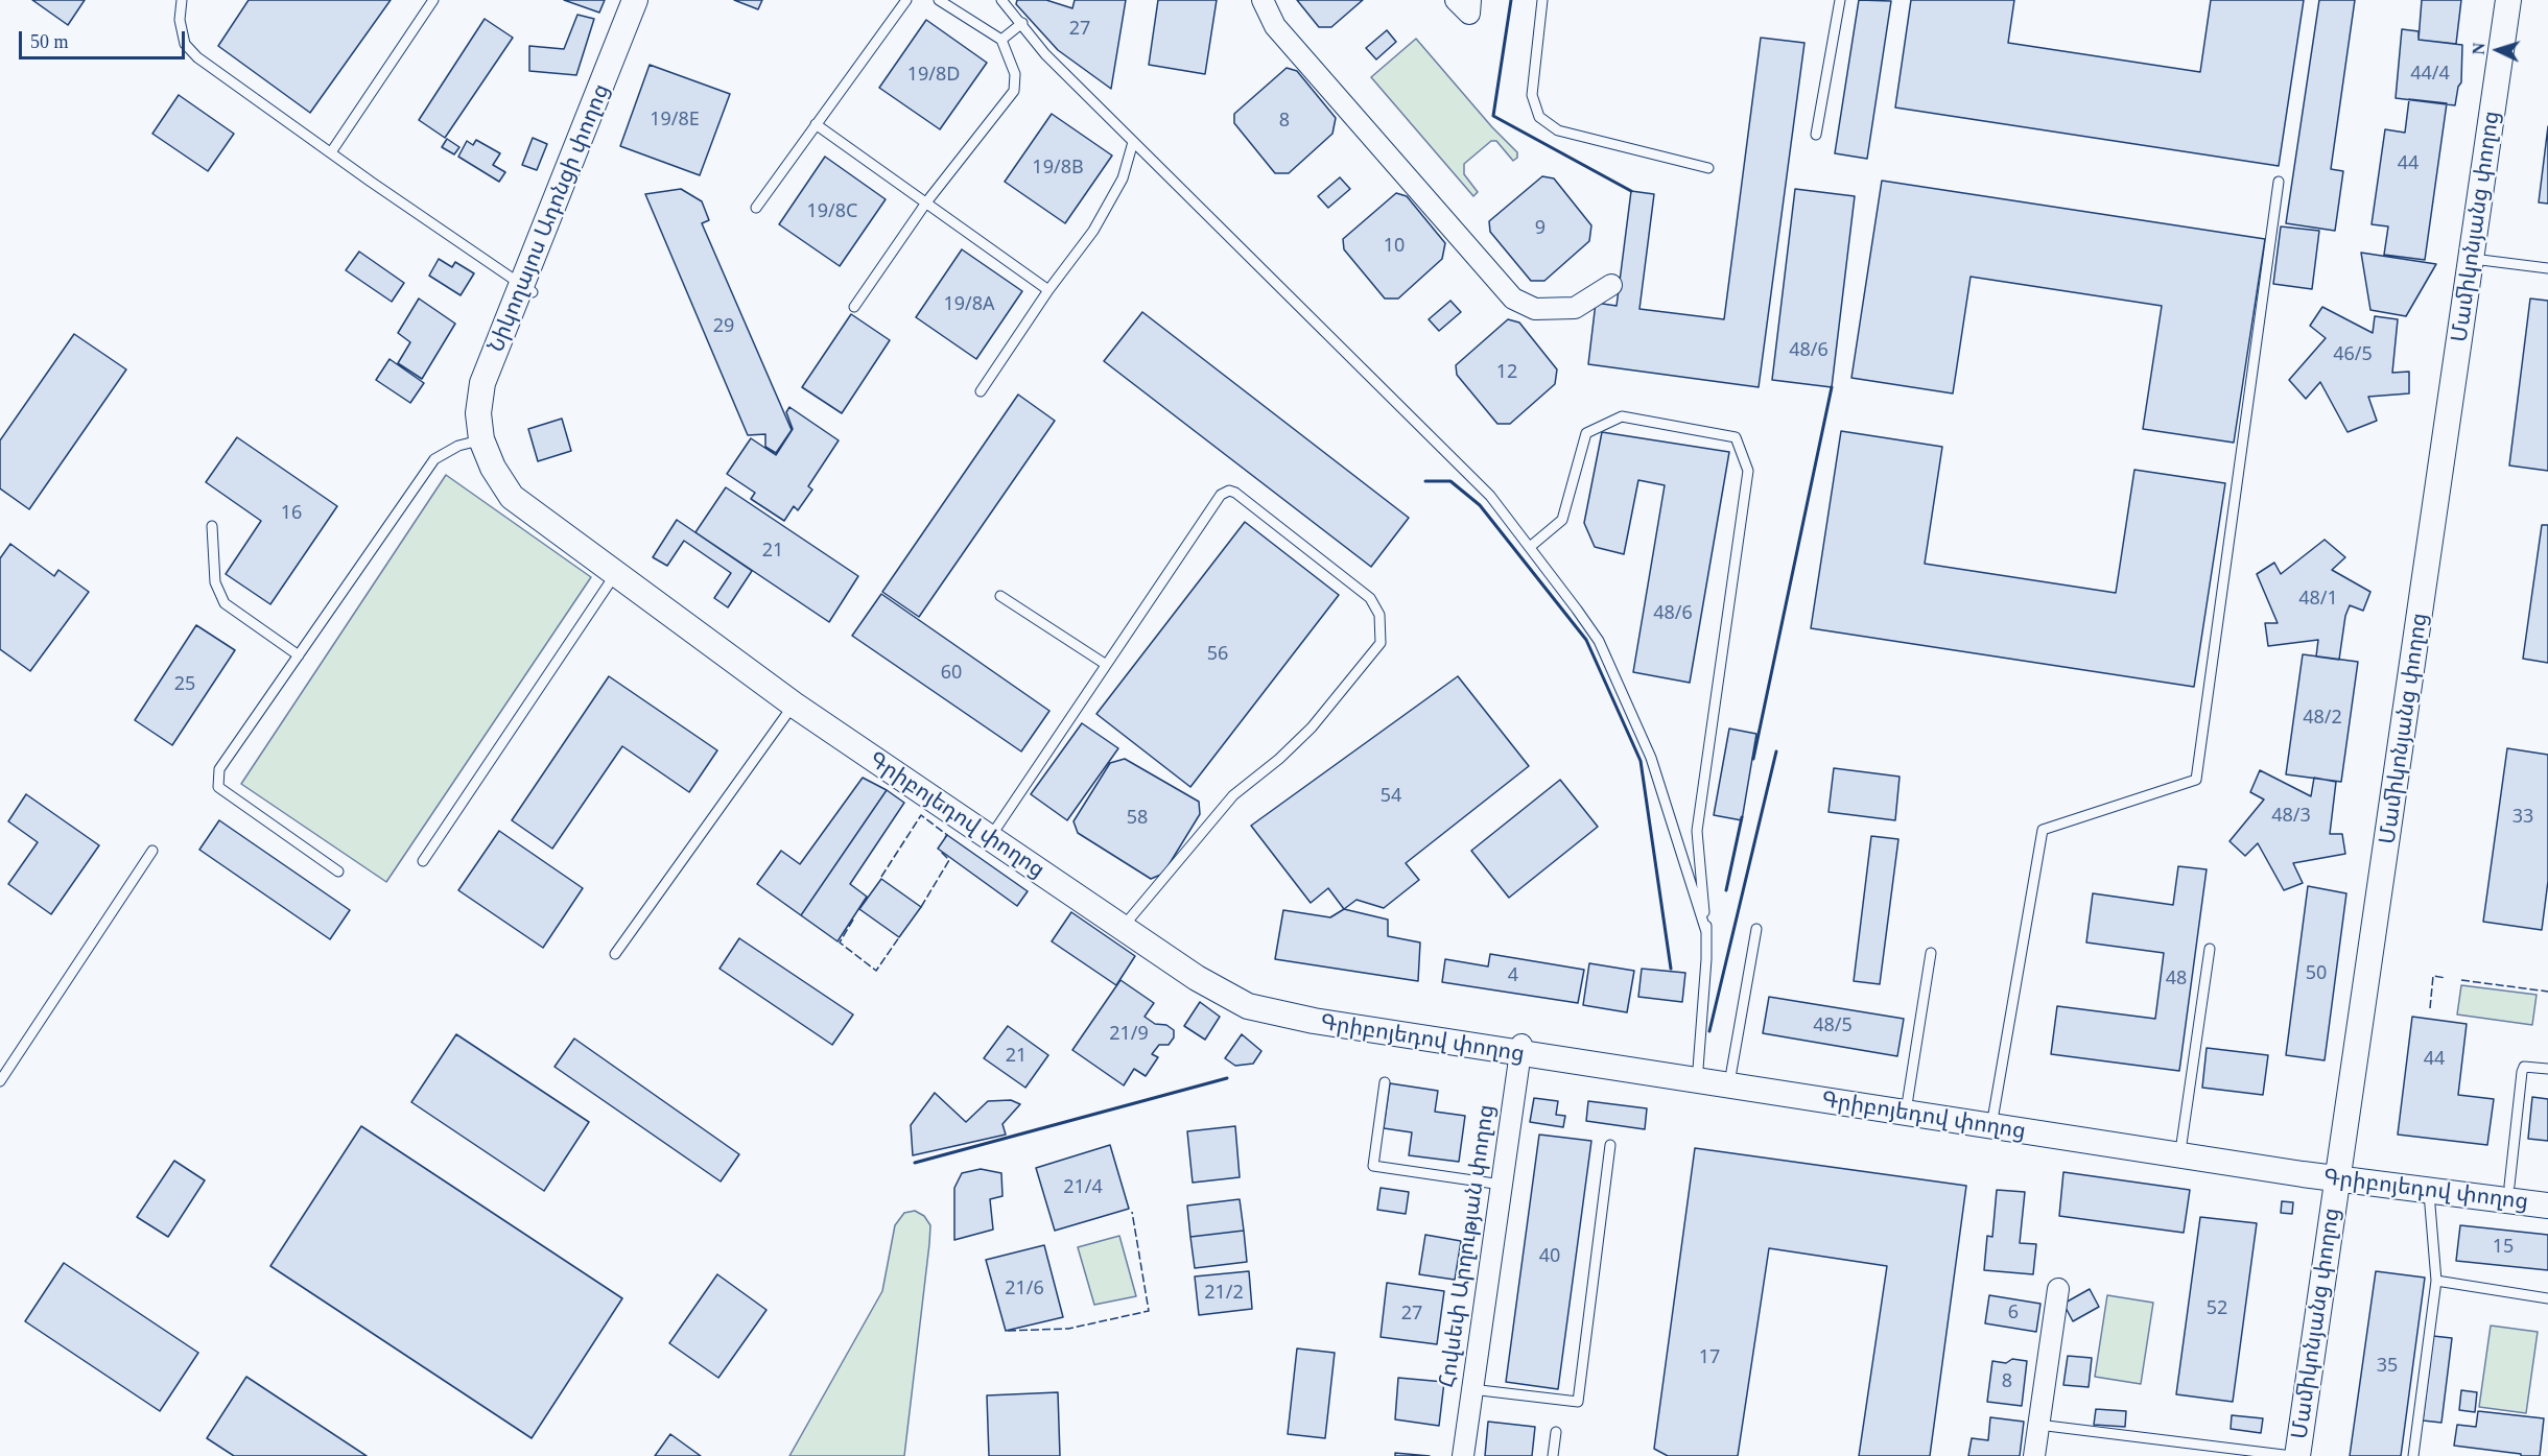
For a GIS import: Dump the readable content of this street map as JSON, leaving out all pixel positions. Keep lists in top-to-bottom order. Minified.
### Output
{"streets":{"street":["Նիկողայոս Ադոնցի փողոց","Մամիկոնյանց փողոց","Գրիբոյեդով փողոց","Հովսեփ Արղության փողոց"]},"crossings":[["Նիկողայոս Ադոնցի փողոց","Գրիբոյեդով փողոց"],["Մամիկոնյանց փողոց","Գրիբոյեդով փողոց"],["Գրիբոյեդով փողոց","Հովսեփ Արղության փողոց"]],"house_numbers":["27","44/4","19/8D","19/8E","8","44","19/8B","19/8C","9","10","19/8A","29","48/6","46/5","12","16","21","48/1","48/6","56","60","25","48/2","54","48/3","33","58","50","4","48","48/5","21/9","21","44","21/4","15","40","21/6","21/2","52","6","27","17","35","8"],"scale_bar":"50 m","north":"left"}
